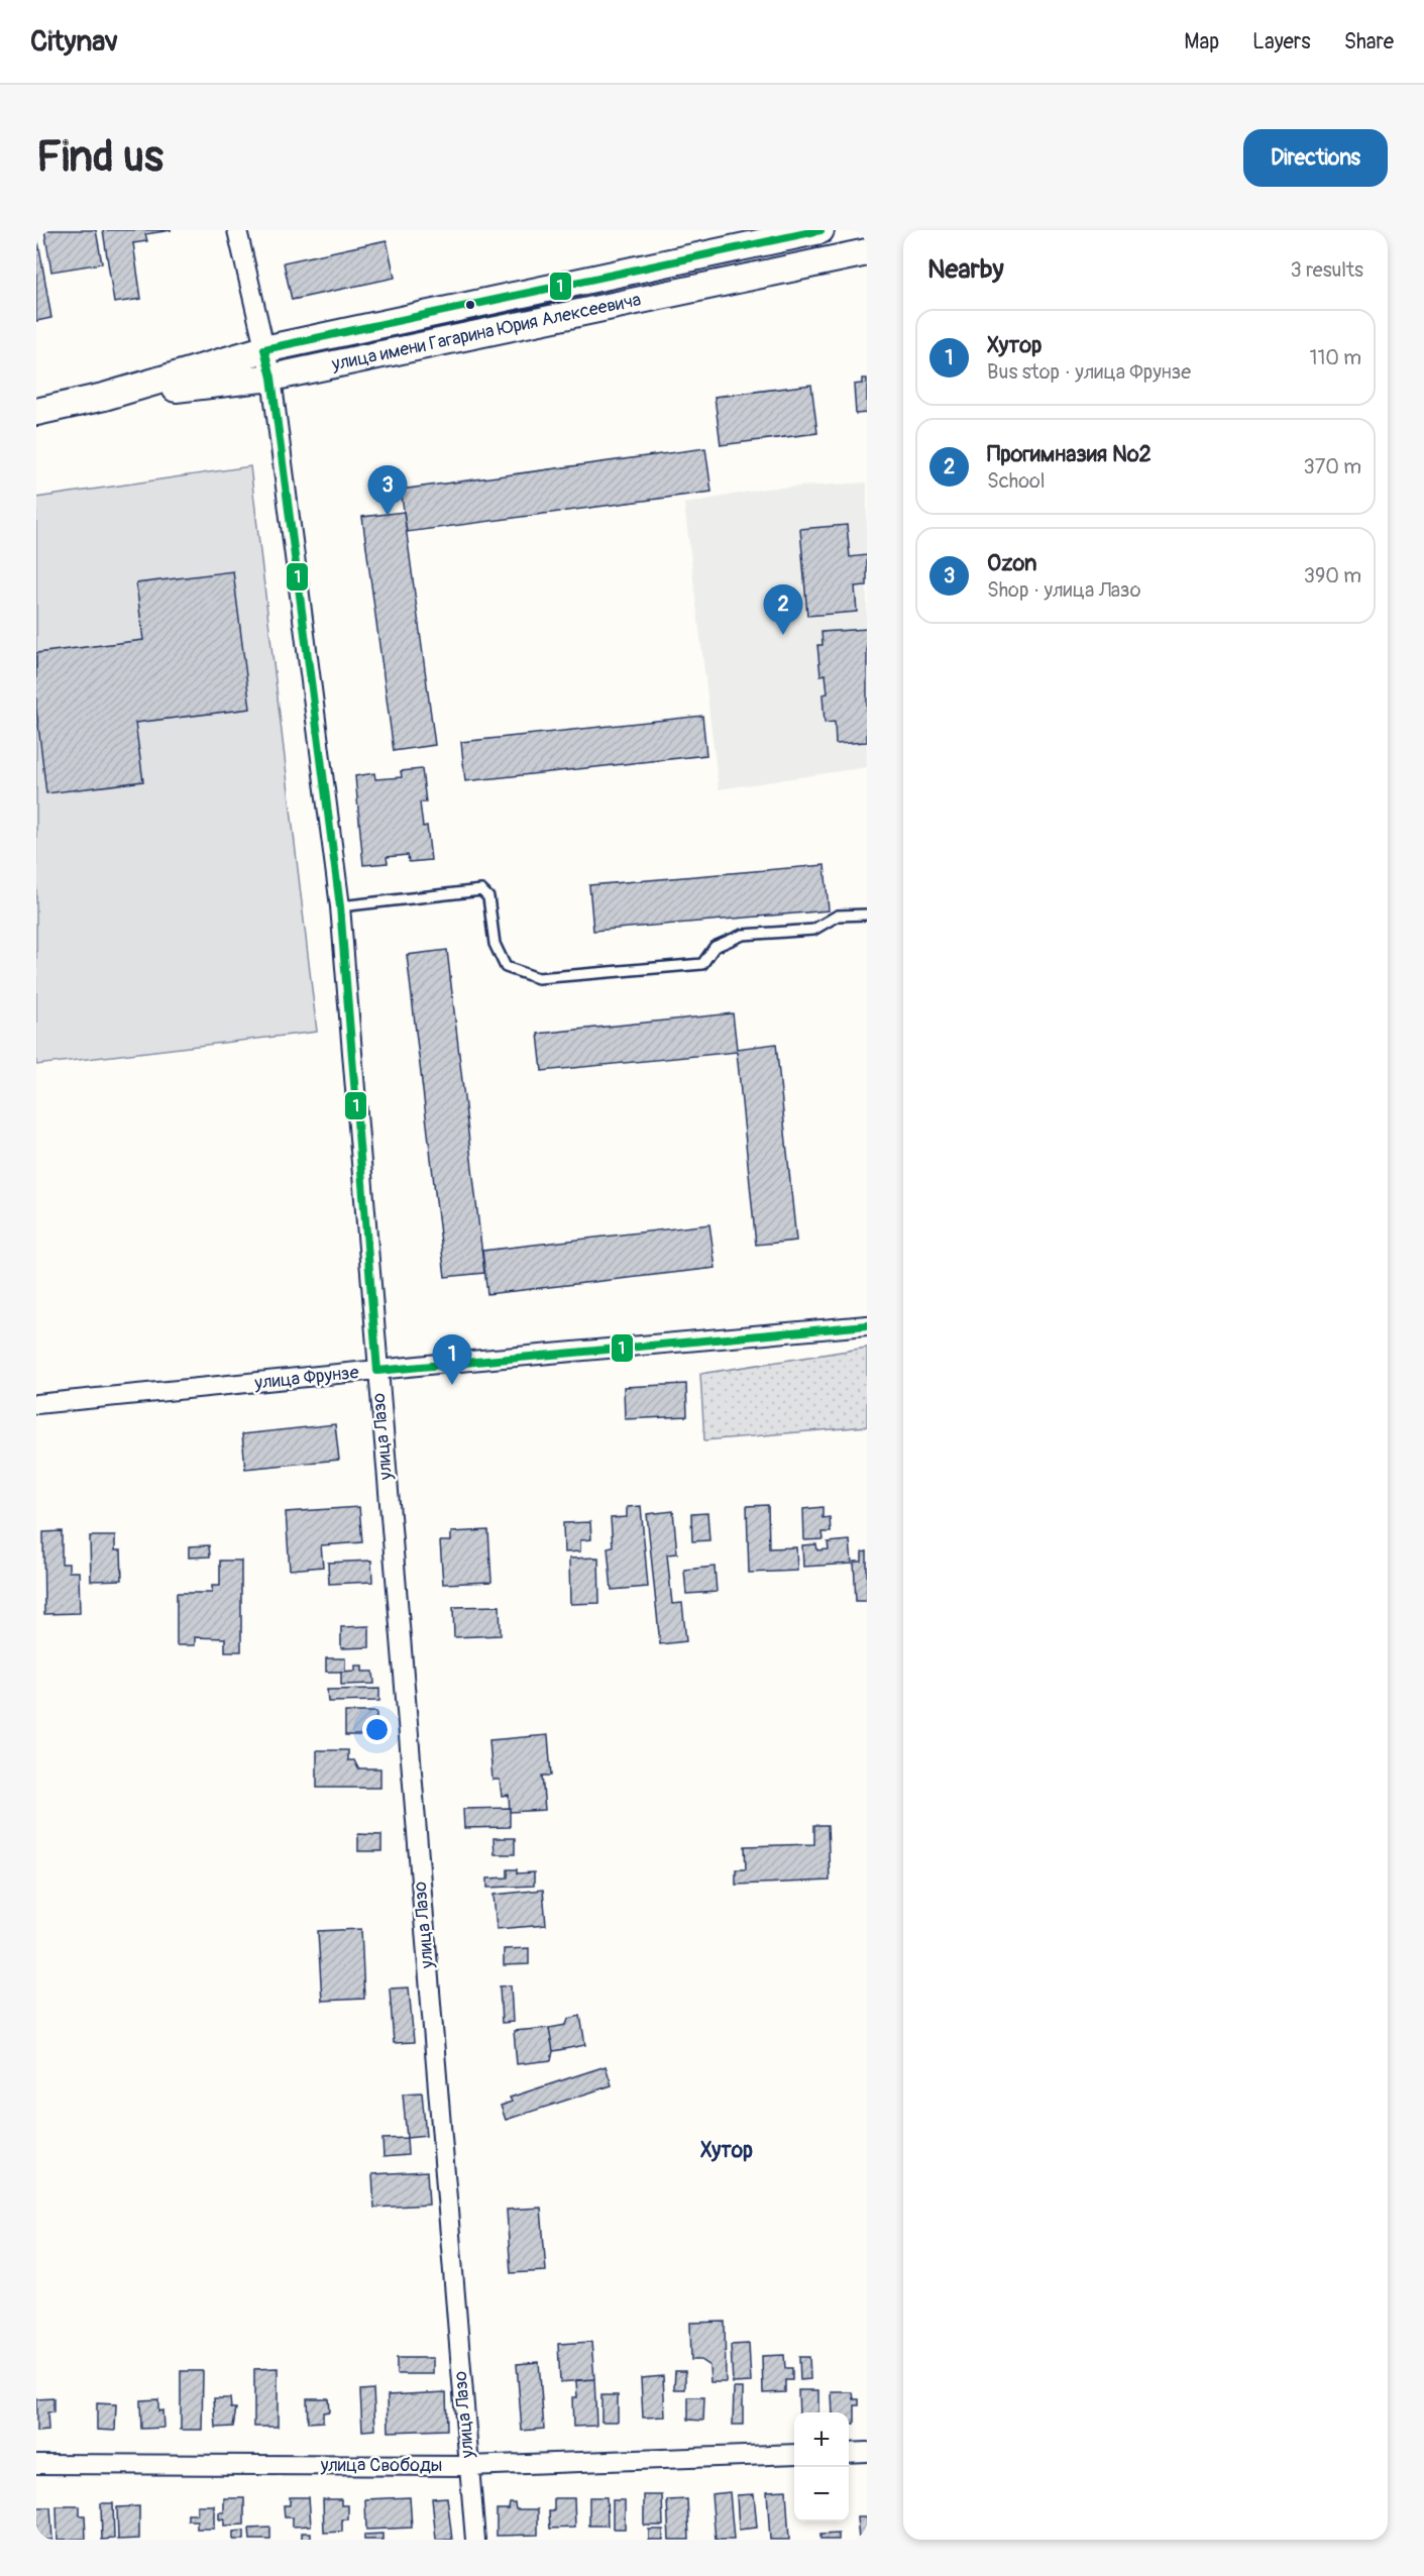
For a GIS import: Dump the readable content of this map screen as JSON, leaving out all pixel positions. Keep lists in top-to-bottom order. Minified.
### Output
{"streets":{"street":["улица имени Гагарина Юрия Алексеевича","улица Фрунзе","улица Лазо","улица Свободы"]},"crossings":[["улица имени Гагарина Юрия Алексеевича","улица Лазо"],["улица Фрунзе","улица Лазо"],["улица Лазо","улица Свободы"]],"districts":["Хутор"],"lines":["transit line 1"],"page":{"header":"Citynav","nav":["Map","Layers","Share"],"buttons":"Directions","title":"Find us","heading":["Nearby","3 results"],"list":[{"mark":"1","name":"Хутор","note":"Bus stop · улица Фрунзе","value":"110 m"},{"mark":"2","name":"Прогимназия №2","note":"School","value":"370 m"},{"mark":"3","name":"Ozon","note":"Shop · улица Лазо","value":"390 m"}],"pins":["3","2","1"],"map_buttons":["+","−"]}}
